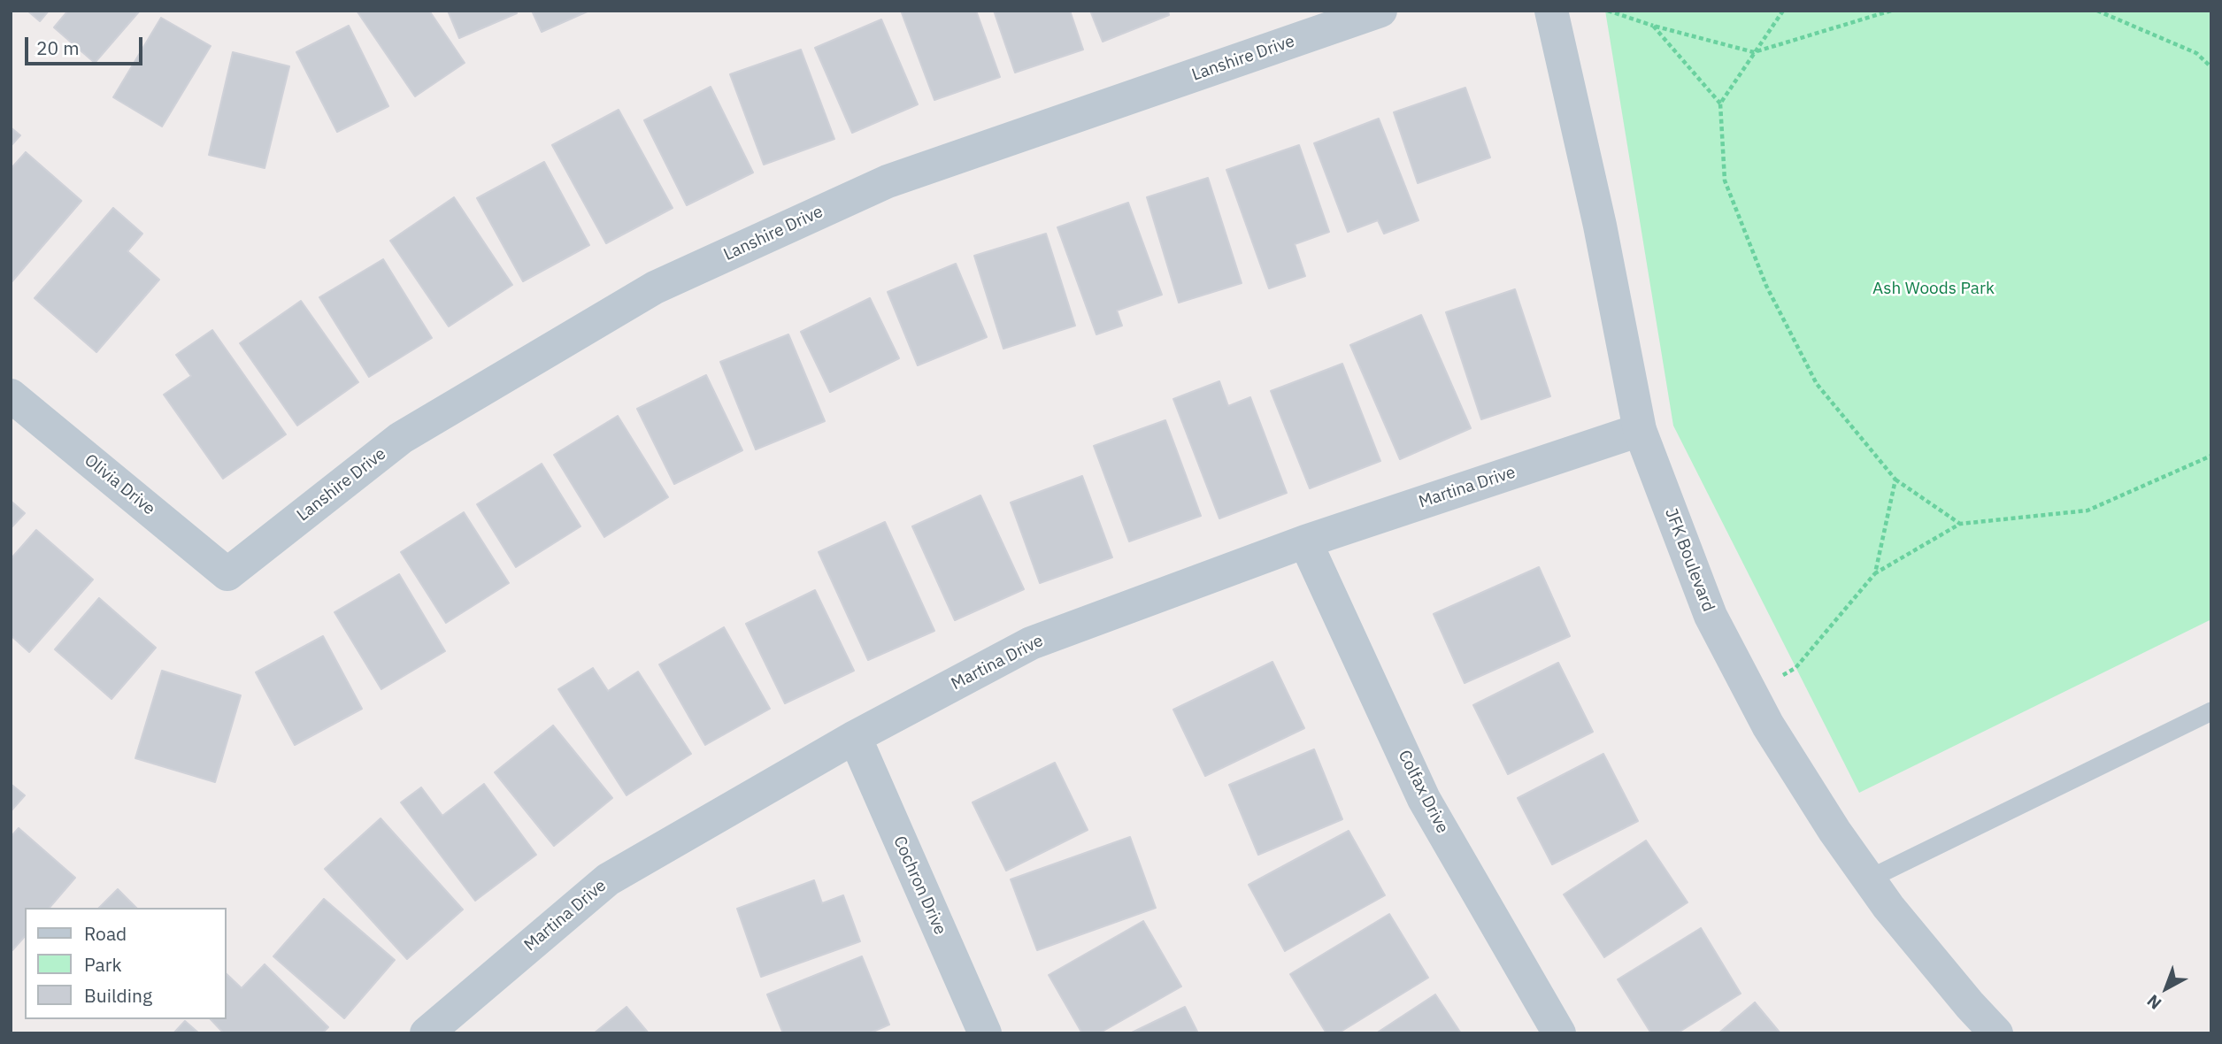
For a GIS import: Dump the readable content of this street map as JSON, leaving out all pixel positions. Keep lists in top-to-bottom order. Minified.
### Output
{"streets":{"street":["Lanshire Drive","Olivia Drive","Martina Drive","JFK Boulevard","Colfax Drive","Cochron Drive"]},"crossings":[["Lanshire Drive","Olivia Drive"],["Martina Drive","JFK Boulevard"],["Martina Drive","Colfax Drive"],["Martina Drive","Cochron Drive"]],"parks":["Ash Woods Park"],"legend":["Road","Park","Building"],"scale_bar":"20 m","north":"bottom left"}
